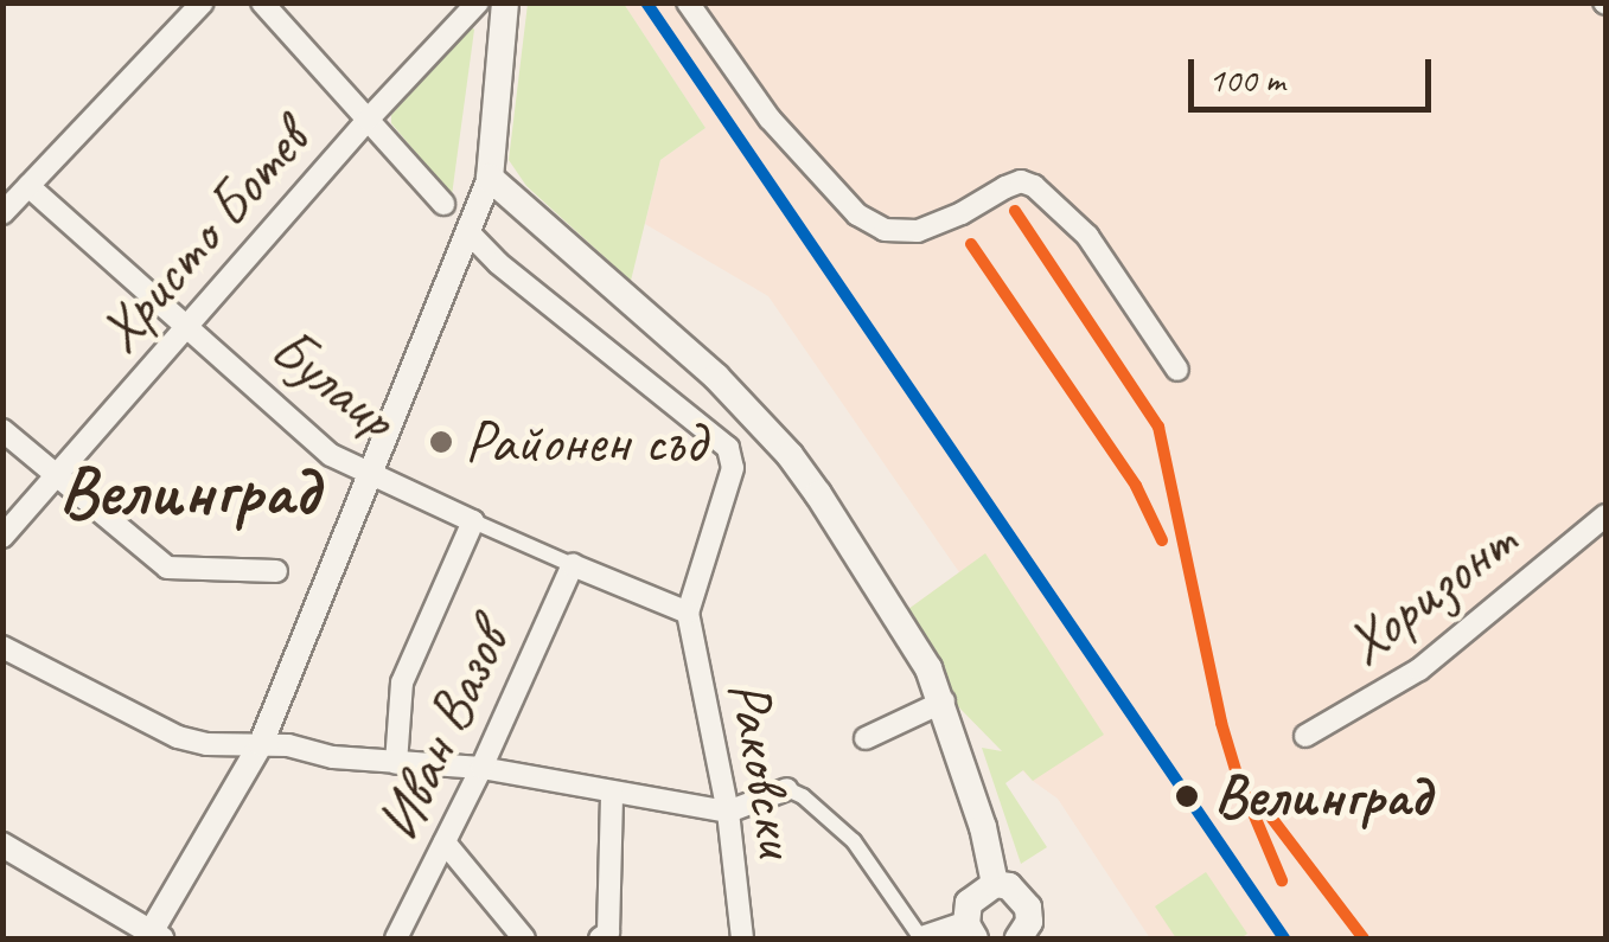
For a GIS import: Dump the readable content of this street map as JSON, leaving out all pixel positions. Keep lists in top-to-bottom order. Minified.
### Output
{"streets":{"street":["Христо Ботев","Булаир","Хоризонт","Иван Вазов","Раковски"]},"crossings":[["Христо Ботев","Булаир"],["Булаир","Иван Вазов"],["Булаир","Раковски"]],"districts":["Велинград"],"places":["Районен съд","Велинград"],"scale_bar":"100 m"}
